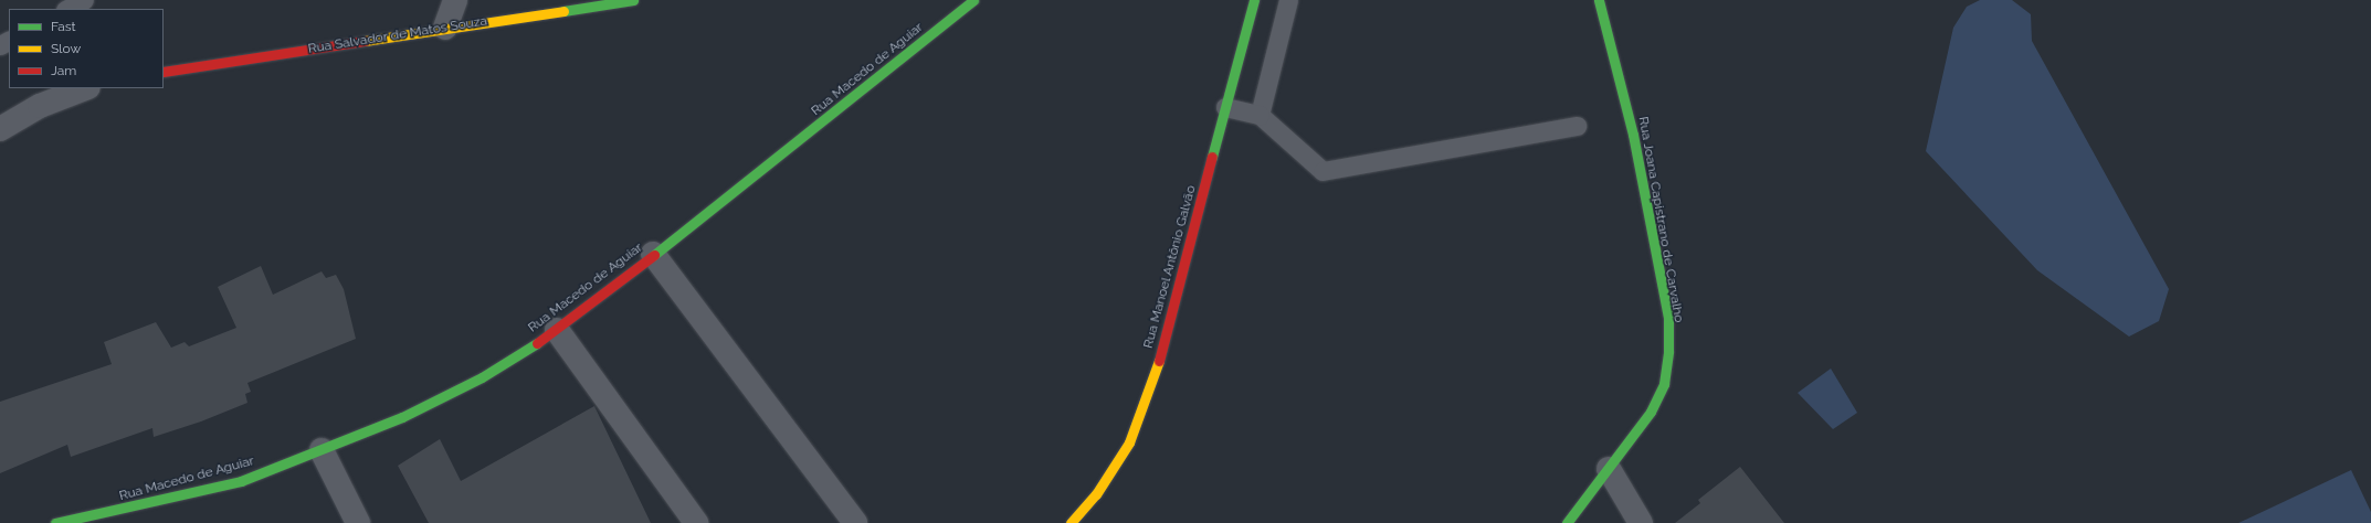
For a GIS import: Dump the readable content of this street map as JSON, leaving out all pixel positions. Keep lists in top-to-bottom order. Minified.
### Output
{"streets":{"street":["Rua Salvador de Matos Souza","Rua Macedo de Aguiar","Rua Joana Capistrano de Carvalho","Rua Manoel Antônio Galvão"]},"legend":["Fast","Slow","Jam"]}
